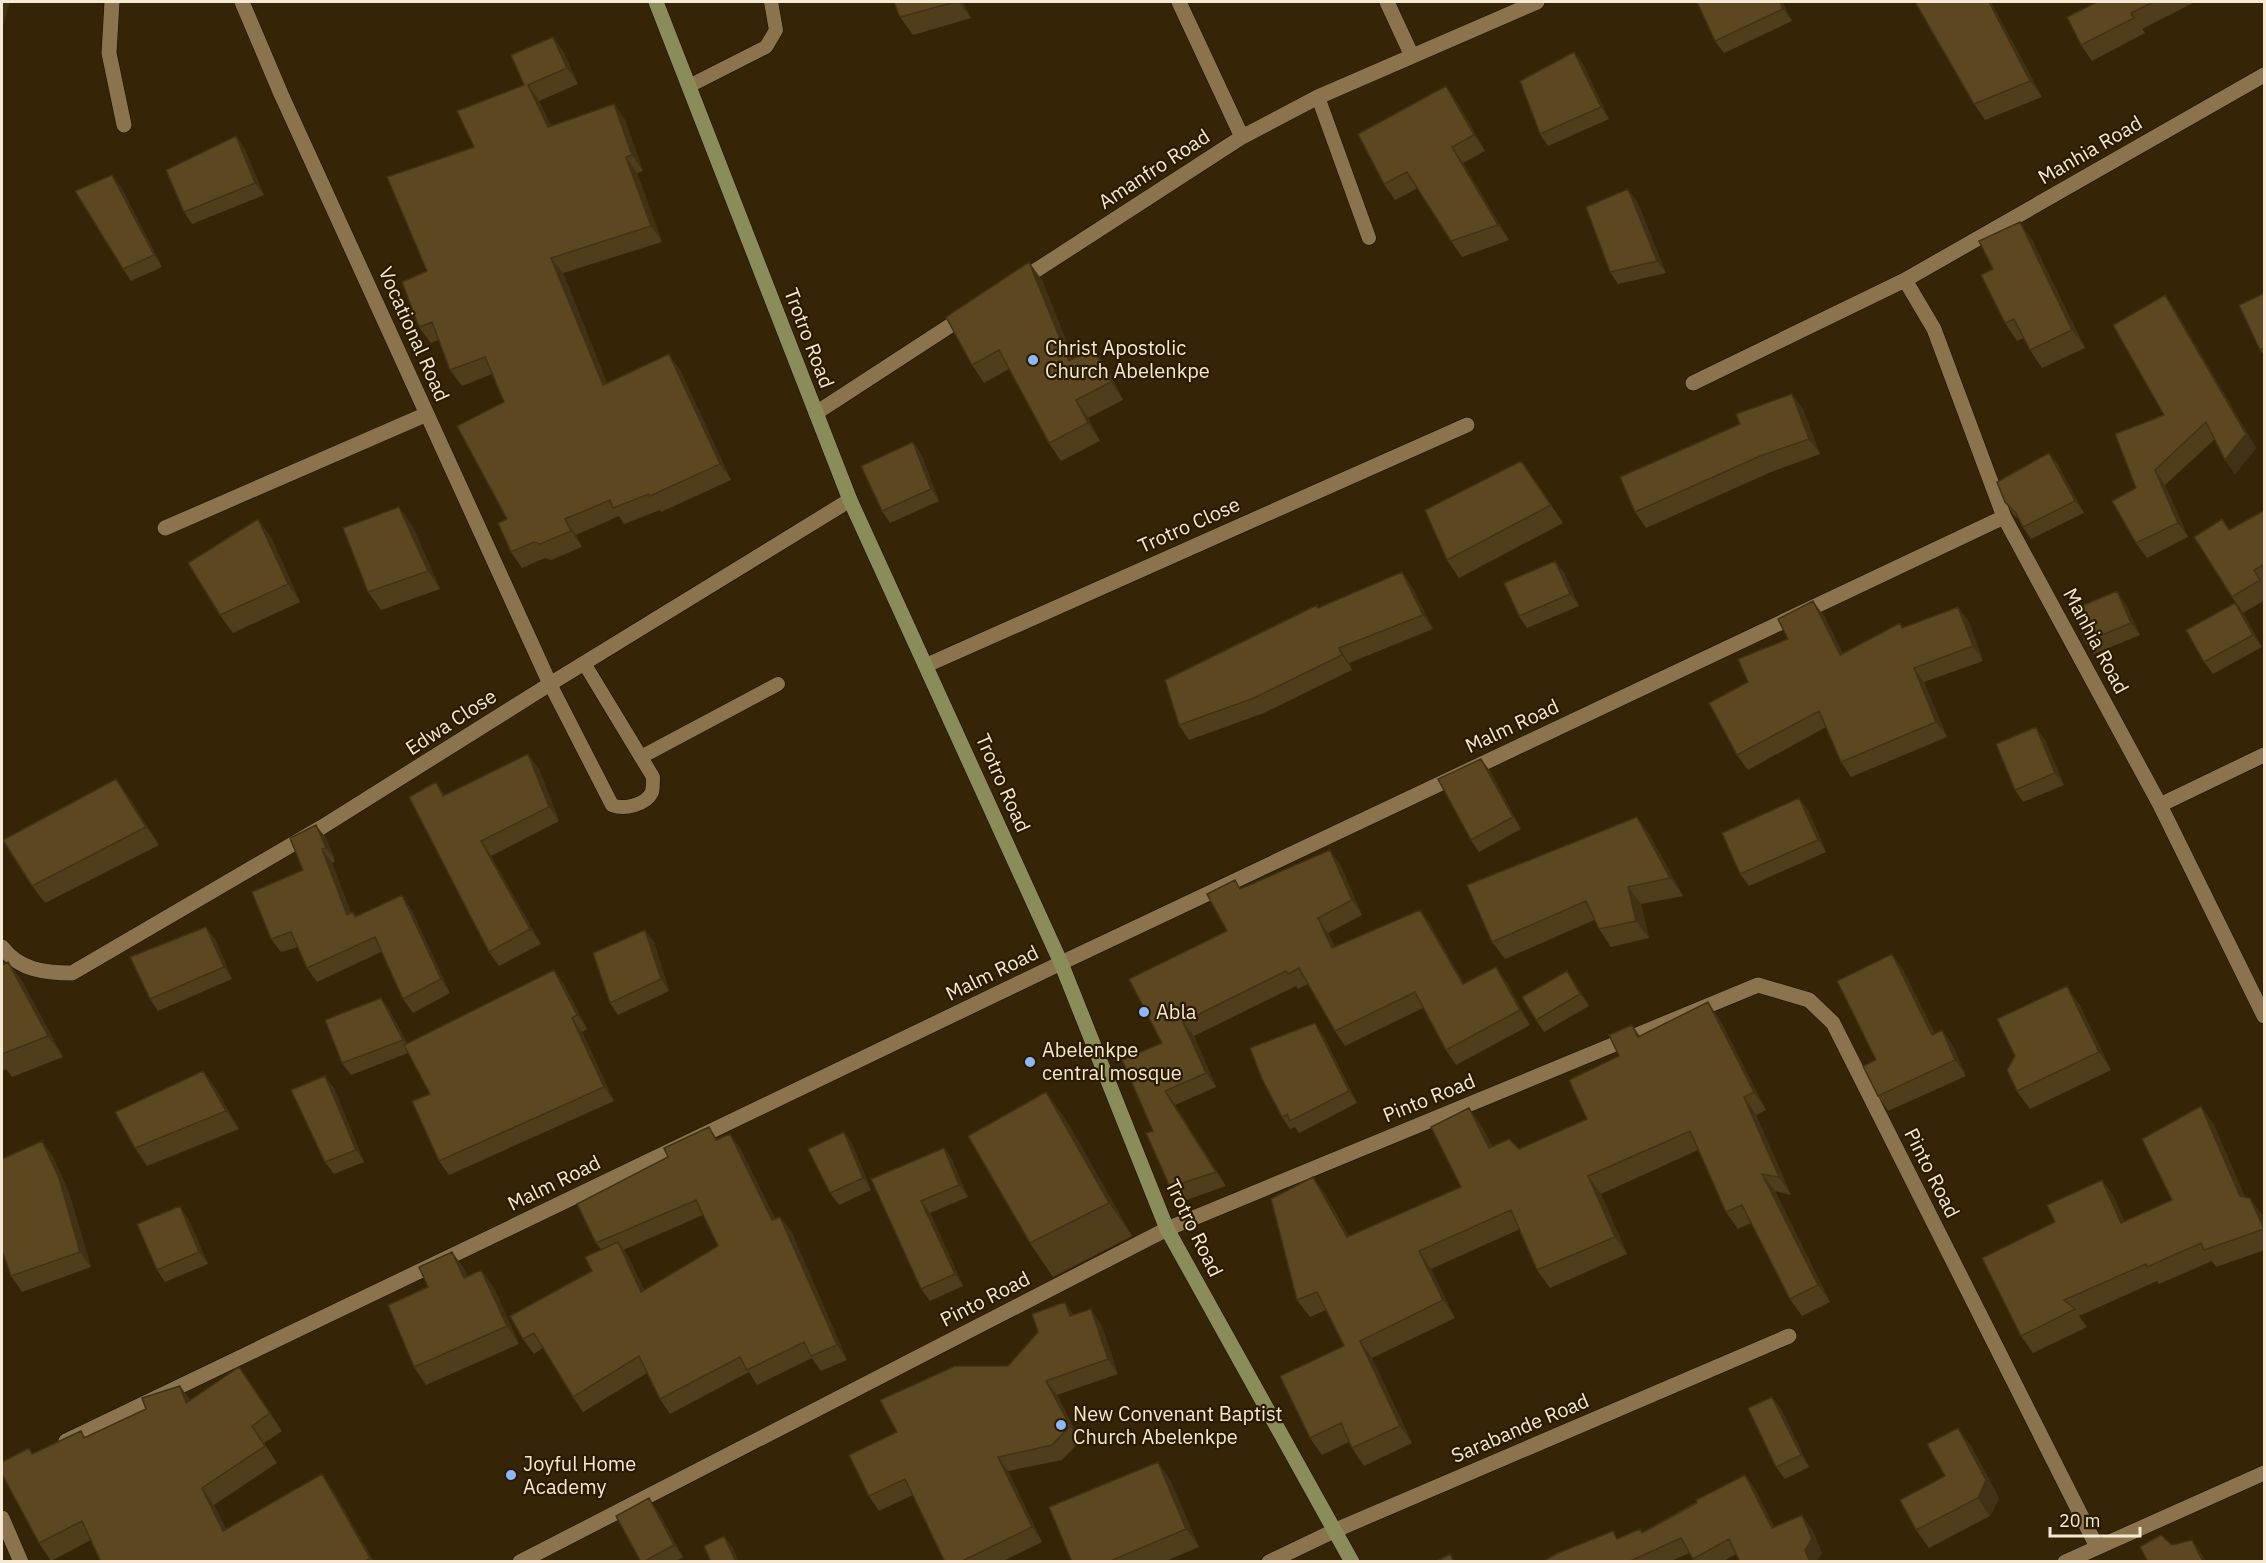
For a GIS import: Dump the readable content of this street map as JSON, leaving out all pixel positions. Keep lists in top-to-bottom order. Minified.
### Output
{"streets":{"street":["Manhia Road","Amanfro Road","Vocational Road","Trotro Road","Trotro Close","Edwa Close","Malm Road","Pinto Road","Sarabande Road"]},"crossings":[["Manhia Road","Malm Road"],["Vocational Road","Edwa Close"],["Trotro Road","Trotro Close"],["Trotro Road","Edwa Close"],["Trotro Road","Malm Road"],["Trotro Road","Pinto Road"],["Trotro Road","Sarabande Road"]],"places":["Christ Apostolic Church Abelenkpe","Abla","Abelenkpe central mosque","New Convenant Baptist Church Abelenkpe","Joyful Home Academy"],"scale_bar":"20 m"}
